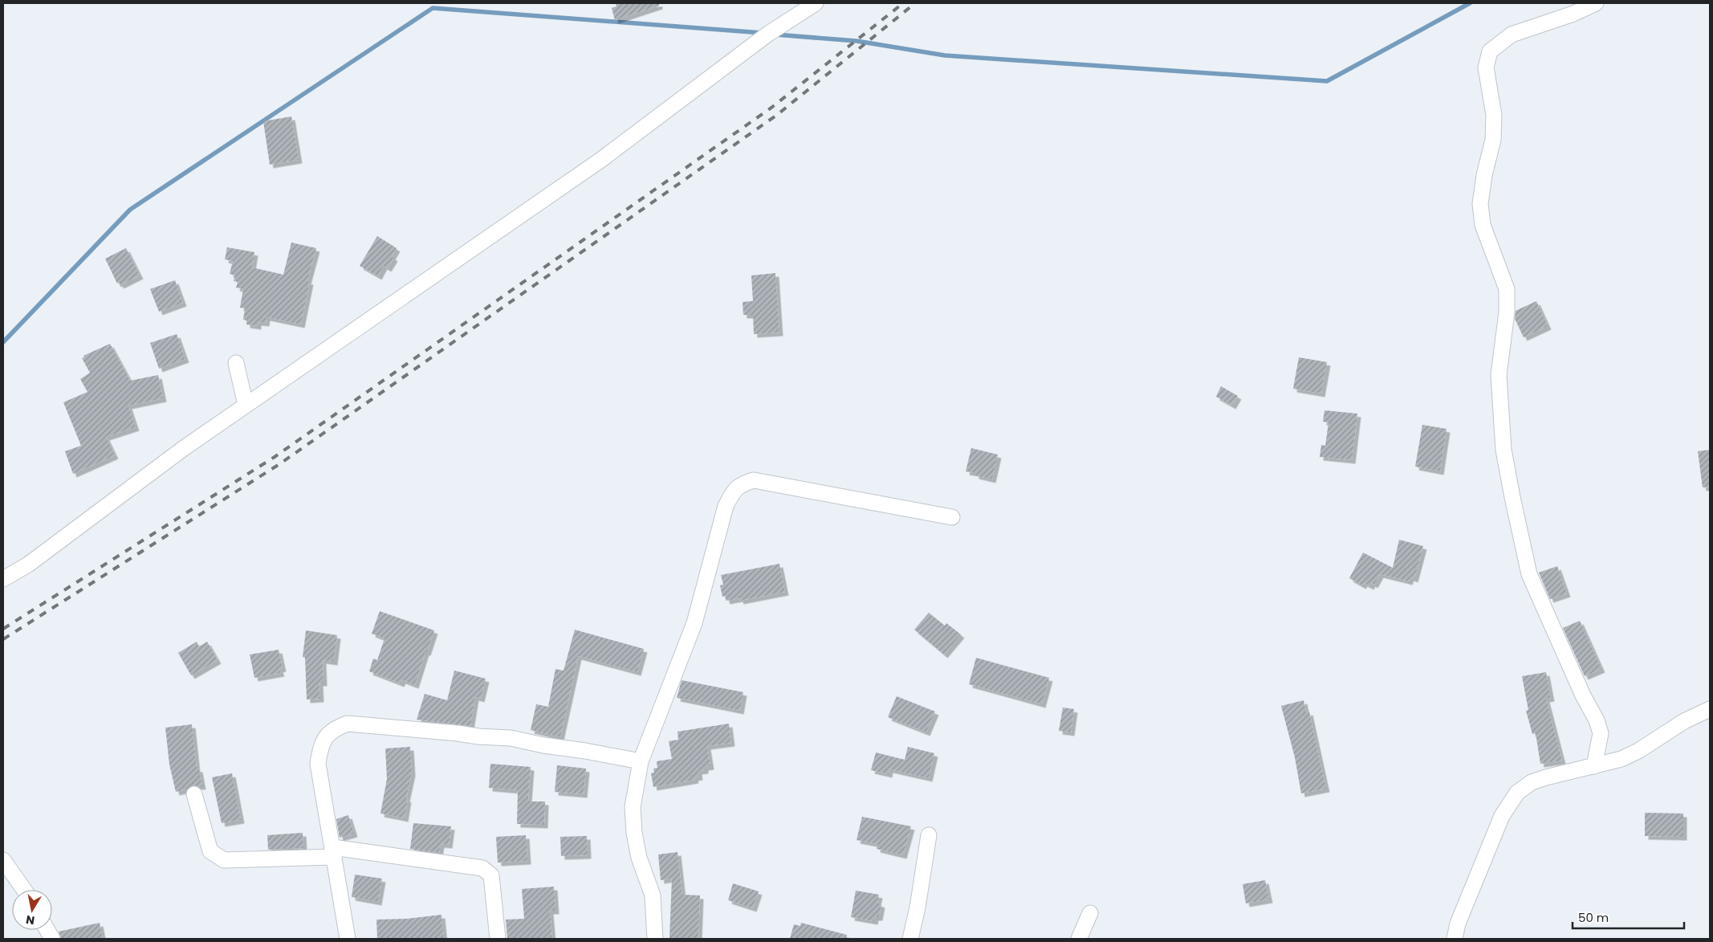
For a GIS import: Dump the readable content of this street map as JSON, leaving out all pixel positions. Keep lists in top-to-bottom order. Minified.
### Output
{"scale_bar":"50 m","north":"bottom"}
